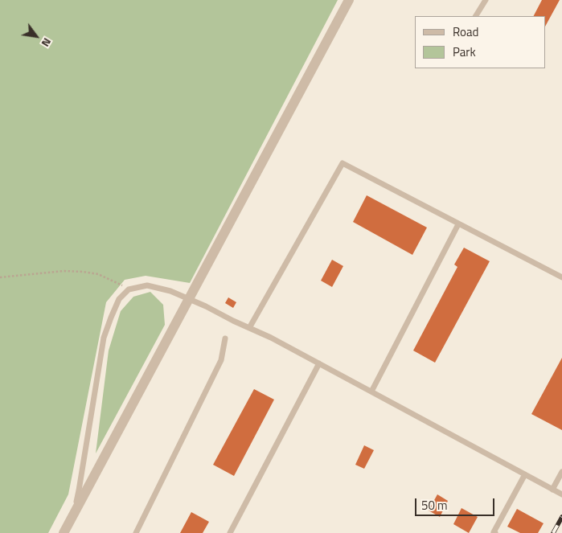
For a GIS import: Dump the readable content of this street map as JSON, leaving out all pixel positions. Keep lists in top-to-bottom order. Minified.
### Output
{"legend":["Road","Park"],"scale_bar":"50 m","north":"bottom right"}
